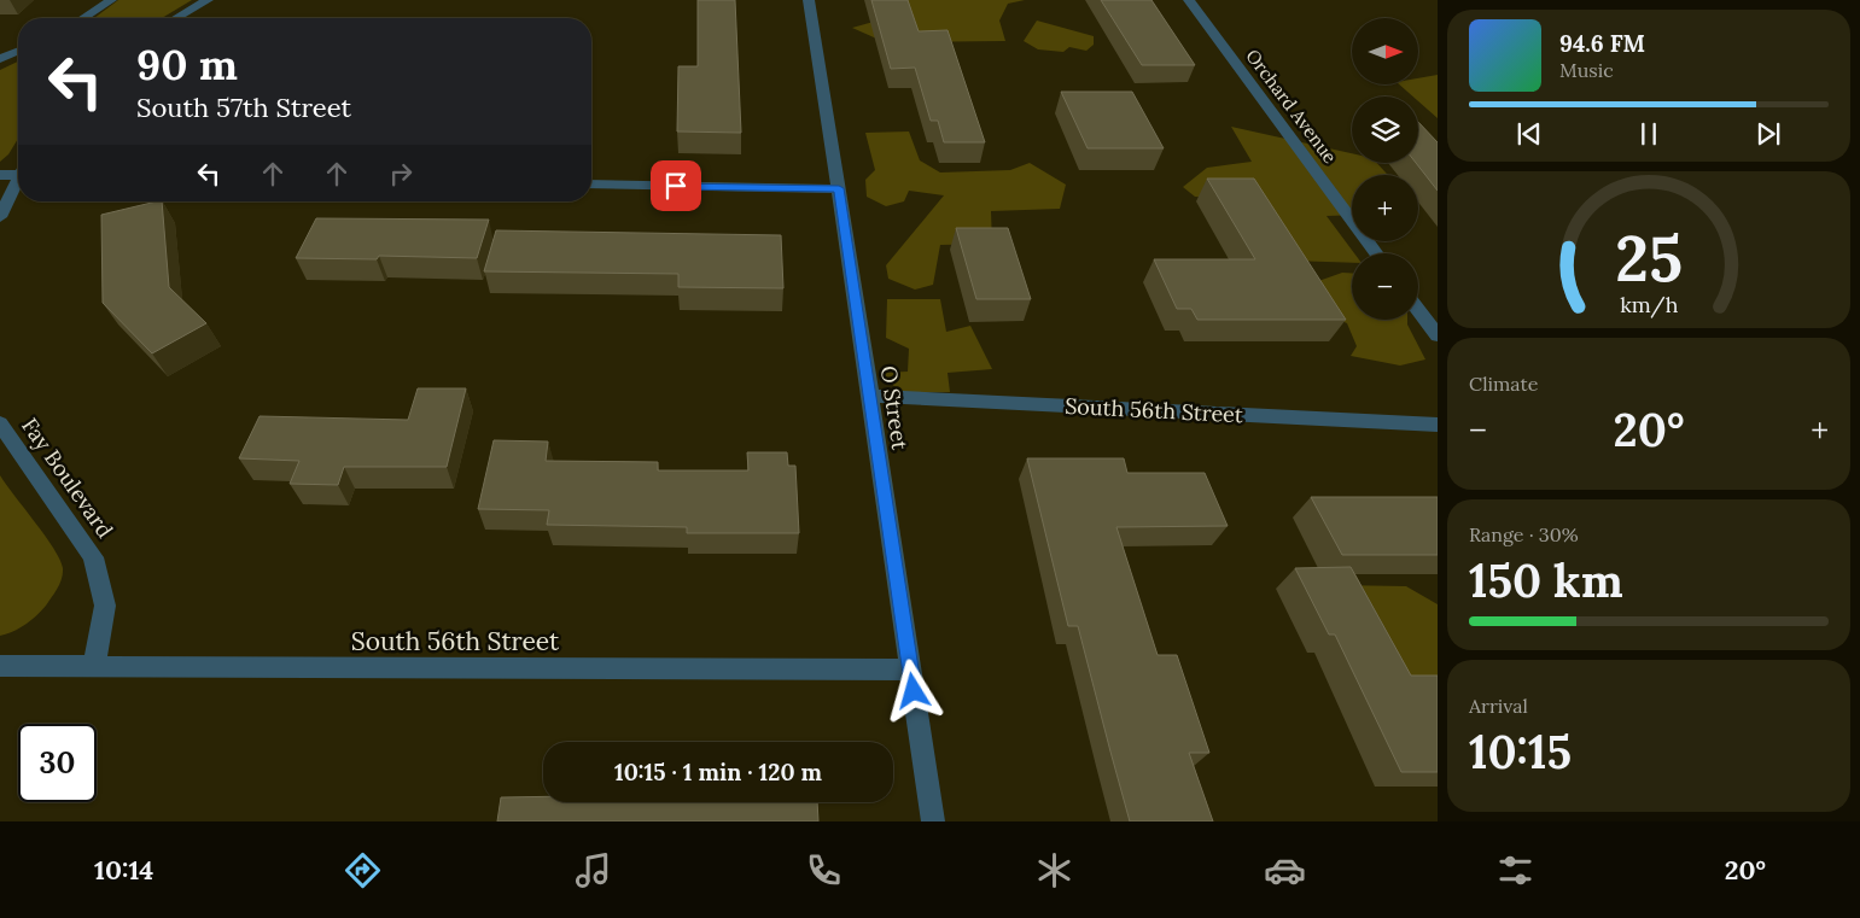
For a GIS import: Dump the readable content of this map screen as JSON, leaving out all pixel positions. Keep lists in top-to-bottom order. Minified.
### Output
{"streets":{"street":["Orchard Avenue","O Street","South 56th Street","Fay Boulevard"]},"crossings":[["O Street","South 56th Street"],["South 56th Street","Fay Boulevard"]],"north":"right","page":{"map_buttons":["+","−"],"turn":["90 m","South 57th Street"],"song":["94.6 FM","Music"],"tile":["Climate",["Range · 30%","150 km"],["Arrival","10:15"]],"heat":["−","20°","+"],"limit":"30","trip":"10:15 · 1 min · 120 m","tabs":["10:14","20°"],"gauge":["25","km/h"]}}
